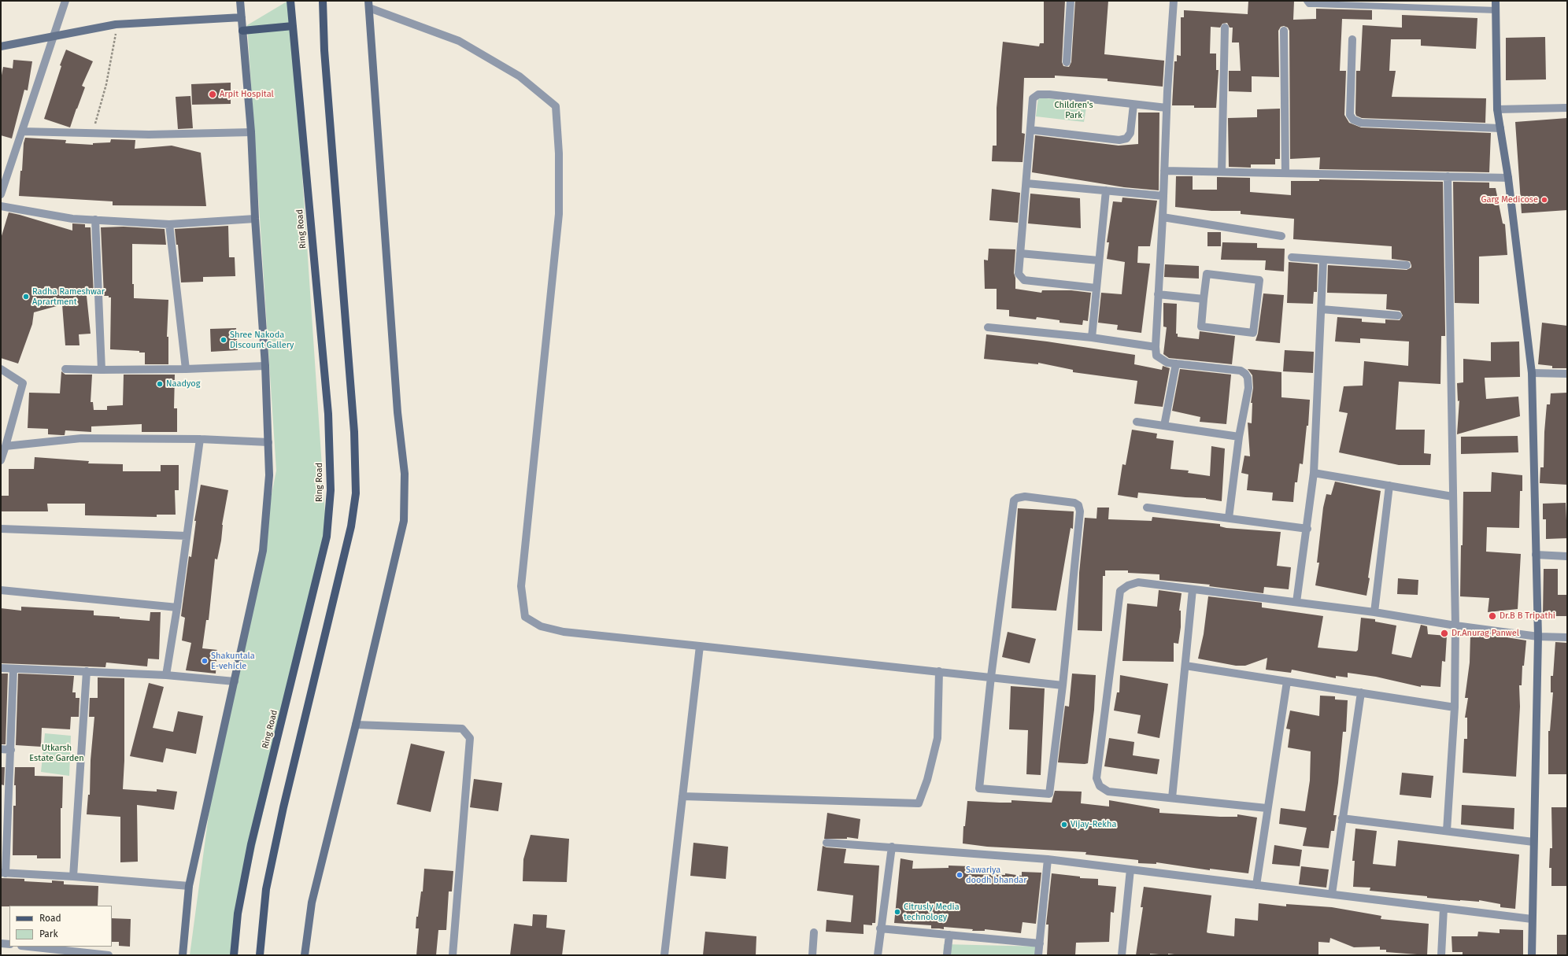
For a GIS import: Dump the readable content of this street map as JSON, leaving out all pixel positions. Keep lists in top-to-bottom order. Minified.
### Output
{"streets":{"main road":["Ring Road"]},"parks":["Children's Park","Utkarsh Estate Garden"],"places":["Arpit Hospital","Garg Medicose","Radha Rameshwar Aprartment","Shree Nakoda Discount Gallery","Naadyog","Dr.B B Tripathi","Dr.Anurag Panwel","Shakuntala E-vehicle","Vijay-Rekha","Sawariya doodh bhandar","Citrusly Media technology"],"legend":["Road","Park"]}
